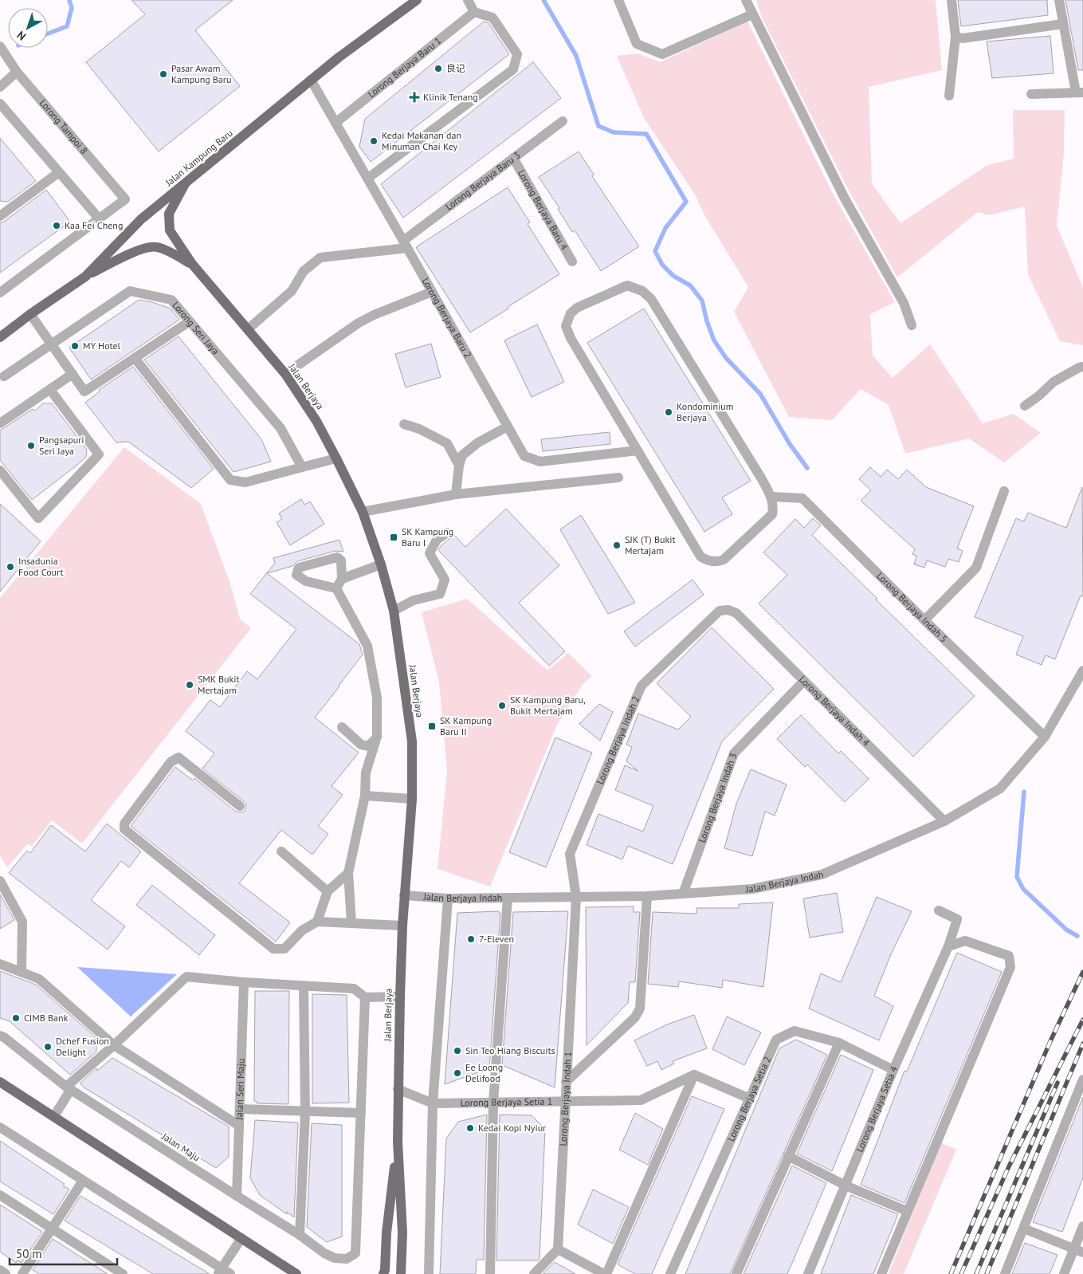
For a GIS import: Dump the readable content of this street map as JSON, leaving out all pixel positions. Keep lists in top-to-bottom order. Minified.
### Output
{"streets":{"main road":["Jalan Kampung Baru","Jalan Berjaya"],"street":["Lorong Berjaya Baru 1","Lorong Tampoi 8","Lorong Berjaya Baru 3","Lorong Berjaya Baru 4","Lorong Berjaya Baru 2","Lorong Seri Jaya","Lorong Berjaya Indah 5","Lorong Berjaya Indah 4","Lorong Berjaya Indah 2","Lorong Berjaya Indah 3","Jalan Berjaya Indah","Jalan Seri Maju","Lorong Berjaya Setia 2","Lorong Berjaya Indah 1","Lorong Berjaya Setia 1","Lorong Berjaya Setia 4","Jalan Maju"]},"crossings":[["Lorong Berjaya Baru 1","Lorong Berjaya Baru 2"],["Jalan Kampung Baru","Lorong Berjaya Baru 2"],["Jalan Kampung Baru","Jalan Berjaya"],["Lorong Berjaya Baru 3","Lorong Berjaya Baru 4"],["Lorong Berjaya Baru 3","Lorong Berjaya Baru 2"],["Jalan Berjaya","Jalan Berjaya Indah"],["Jalan Berjaya","Lorong Berjaya Setia 1"],["Lorong Berjaya Indah 5","Jalan Berjaya Indah"],["Lorong Berjaya Indah 4","Lorong Berjaya Indah 2"],["Lorong Berjaya Indah 4","Lorong Berjaya Indah 3"],["Lorong Berjaya Indah 4","Jalan Berjaya Indah"],["Lorong Berjaya Indah 2","Jalan Berjaya Indah"],["Lorong Berjaya Indah 2","Lorong Berjaya Indah 1"],["Lorong Berjaya Indah 3","Jalan Berjaya Indah"],["Jalan Berjaya Indah","Lorong Berjaya Indah 1"],["Jalan Seri Maju","Jalan Maju"],["Lorong Berjaya Setia 2","Lorong Berjaya Setia 4"],["Lorong Berjaya Indah 1","Lorong Berjaya Setia 1"]],"places":{"other":["良记","Pasar Awam Kampung Baru","Kedai Makanan dan Minuman Chai Key","Kaa Fei Cheng","MY Hotel","Kondominium Berjaya","Pangsapuri Seri Jaya","SJK (T) Bukit Mertajam","Insadunia Food Court","SMK Bukit Mertajam","SK Kampung Baru, Bukit Mertajam","7-Eleven","CIMB Bank","Dchef Fusion Delight","Sin Teo Hiang Biscuits","Ee Loong Delifood","Kedai Kopi Nyiur"],"health":["Klinik Tenang"],"transit":["SK Kampung Baru I","SK Kampung Baru II"]},"scale_bar":"50 m","north":"bottom left"}
